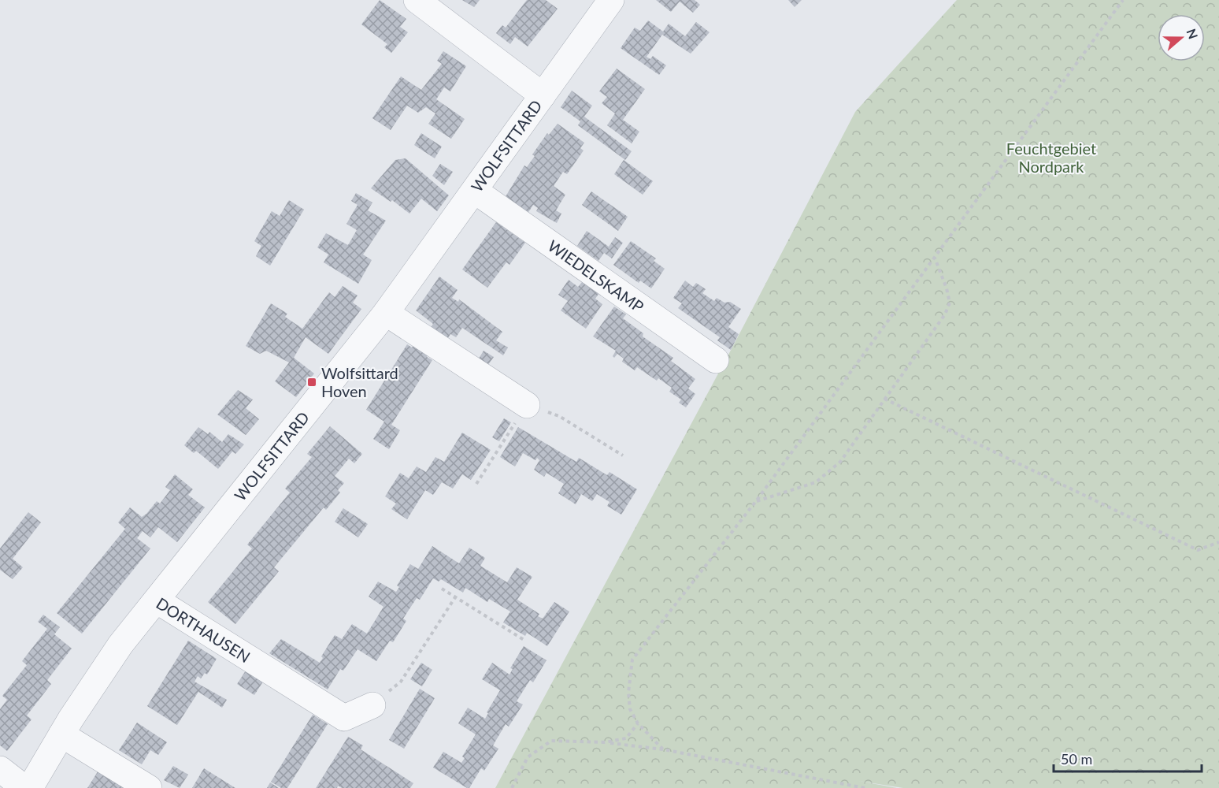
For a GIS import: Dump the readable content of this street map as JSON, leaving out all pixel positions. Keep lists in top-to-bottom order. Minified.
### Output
{"streets":{"street":["WOLFSITTARD","WIEDELSKAMP","DORTHAUSEN"]},"crossings":[["WOLFSITTARD","WIEDELSKAMP"],["WOLFSITTARD","DORTHAUSEN"]],"parks":["Feuchtgebiet Nordpark"],"places":{"transit":["Wolfsittard Hoven"]},"scale_bar":"50 m","north":"right"}
